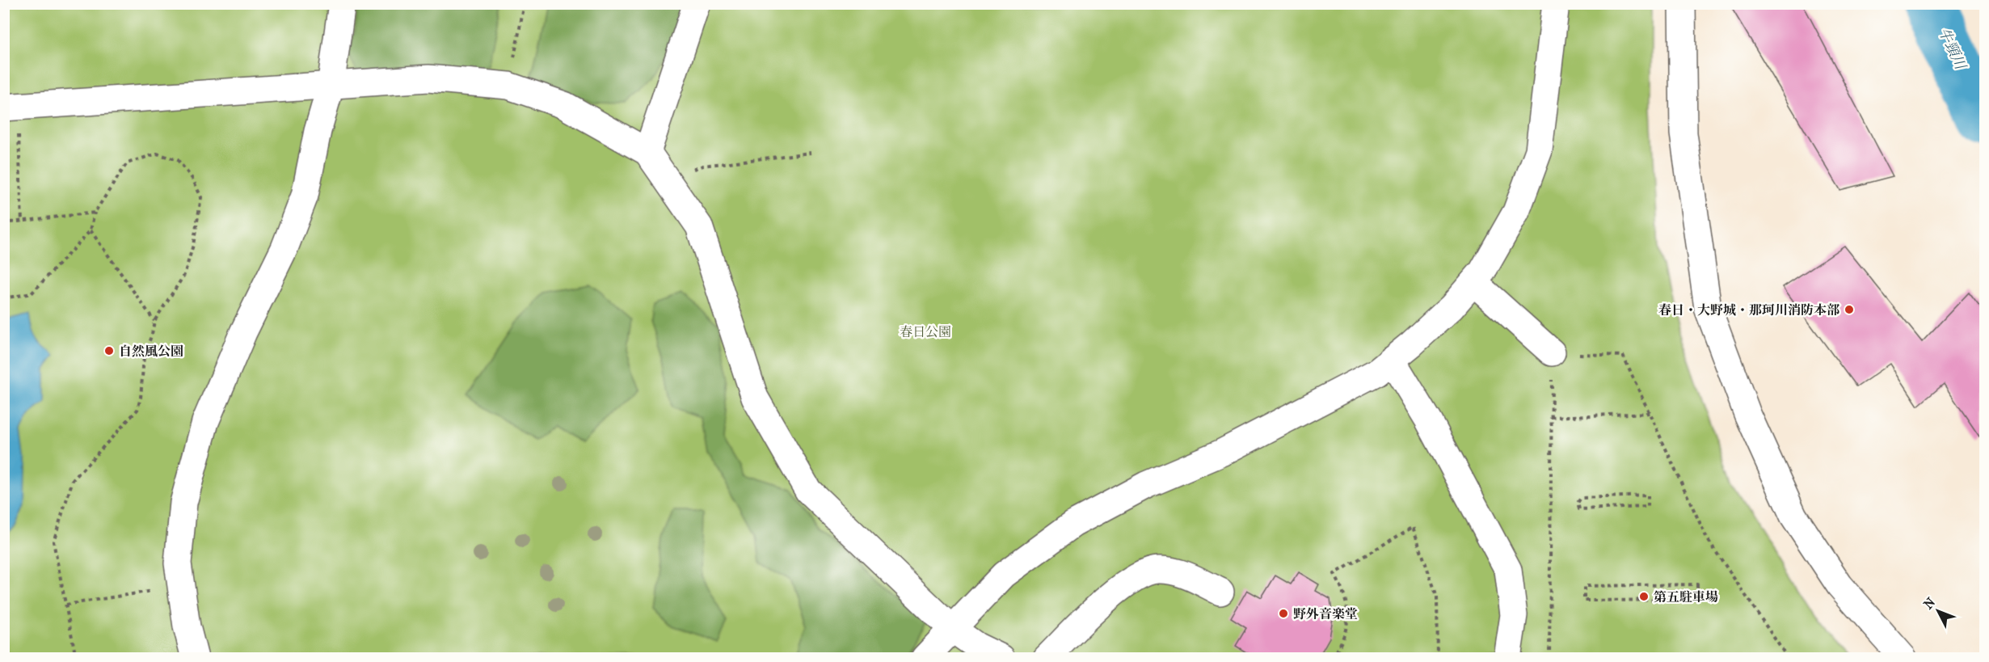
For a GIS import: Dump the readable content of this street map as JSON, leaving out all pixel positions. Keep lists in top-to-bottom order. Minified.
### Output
{"water":["牛頸川"],"parks":["春日公園"],"places":["春日・大野城・那珂川消防本部","自然風公園","第五駐車場","野外音楽堂"],"north":"top left"}
